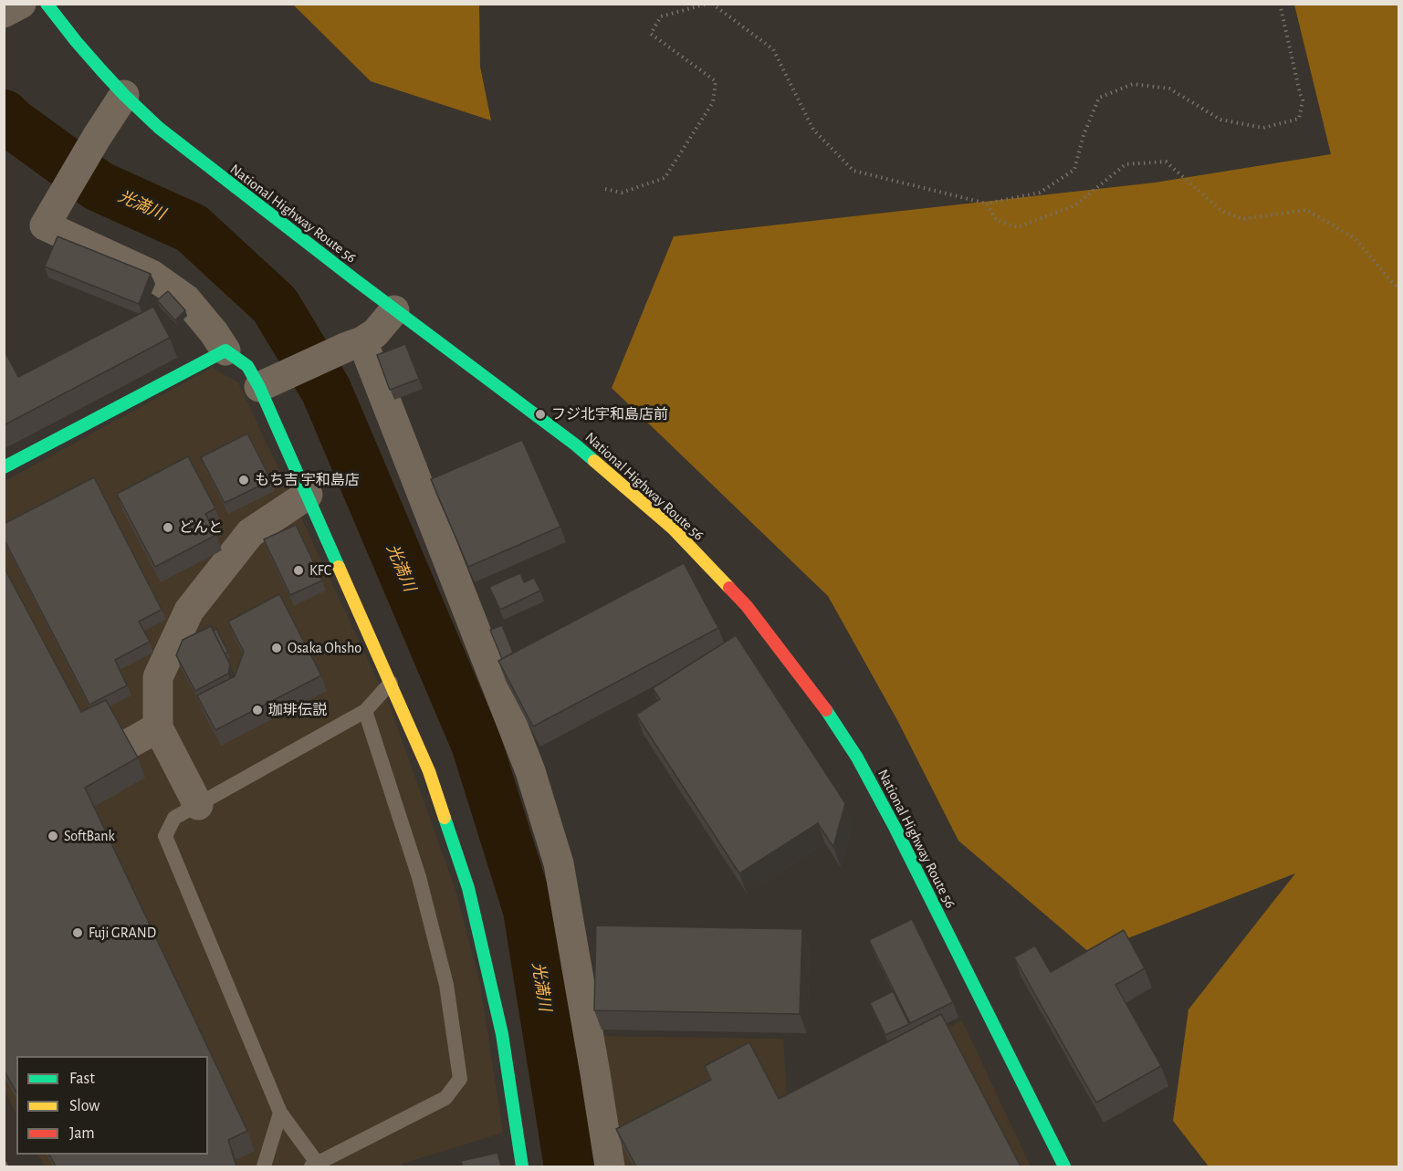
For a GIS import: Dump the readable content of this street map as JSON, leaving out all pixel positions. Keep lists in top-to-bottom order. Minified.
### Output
{"streets":{"main road":["National Highway Route 56"]},"water":["光満川"],"places":["フジ北宇和島店前","もち吉 宇和島店","どんと","KFC","Osaka Ohsho","珈琲伝説","SoftBank","Fuji GRAND"],"legend":["Fast","Slow","Jam"]}
